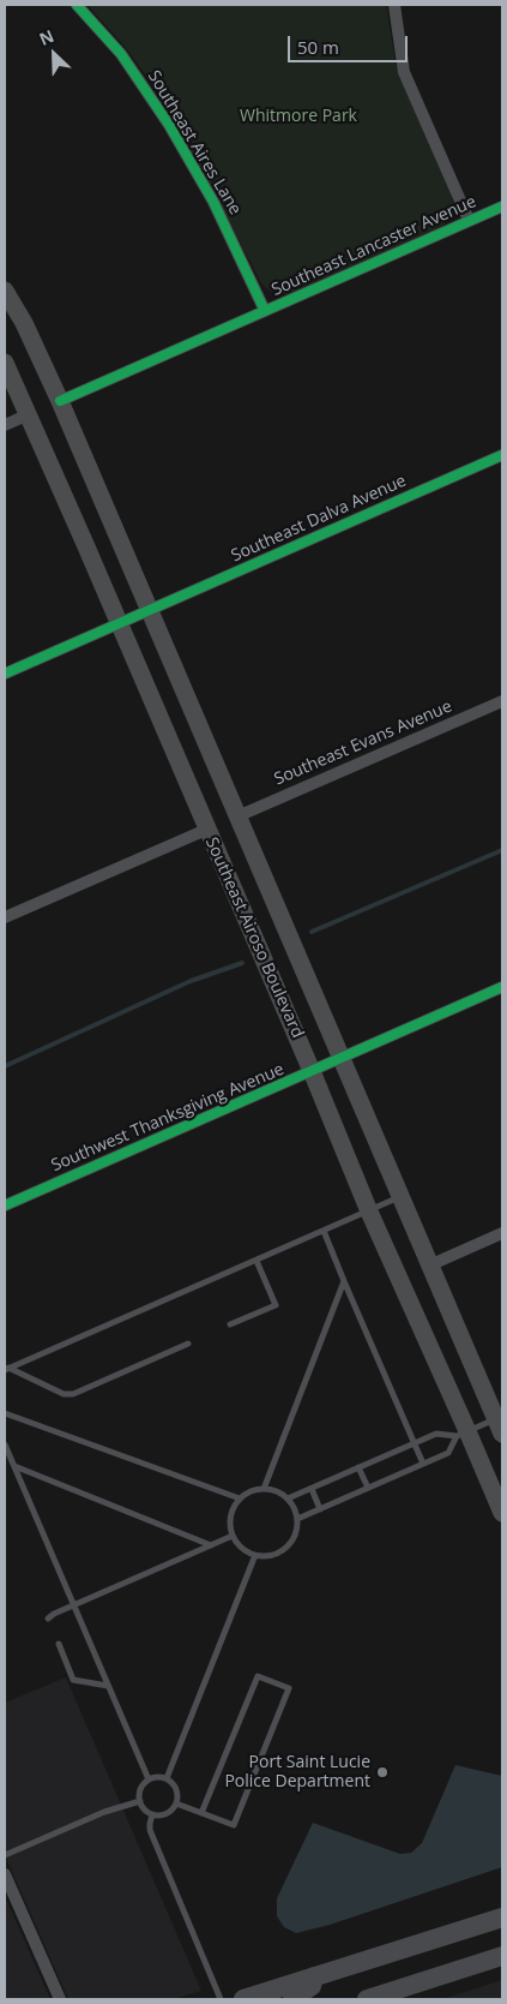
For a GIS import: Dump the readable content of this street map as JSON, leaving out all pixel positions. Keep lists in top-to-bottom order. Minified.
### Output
{"streets":{"main road":["Southeast Airoso Boulevard"],"street":["Southeast Aires Lane","Southeast Lancaster Avenue","Southeast Dalva Avenue","Southeast Evans Avenue","Southwest Thanksgiving Avenue"]},"crossings":[["Southeast Aires Lane","Southeast Lancaster Avenue"],["Southeast Lancaster Avenue","Southeast Airoso Boulevard"],["Southeast Dalva Avenue","Southeast Airoso Boulevard"],["Southeast Evans Avenue","Southeast Airoso Boulevard"],["Southeast Airoso Boulevard","Southwest Thanksgiving Avenue"]],"parks":["Whitmore Park"],"places":["Port Saint Lucie Police Department"],"scale_bar":"50 m","north":"top left"}
